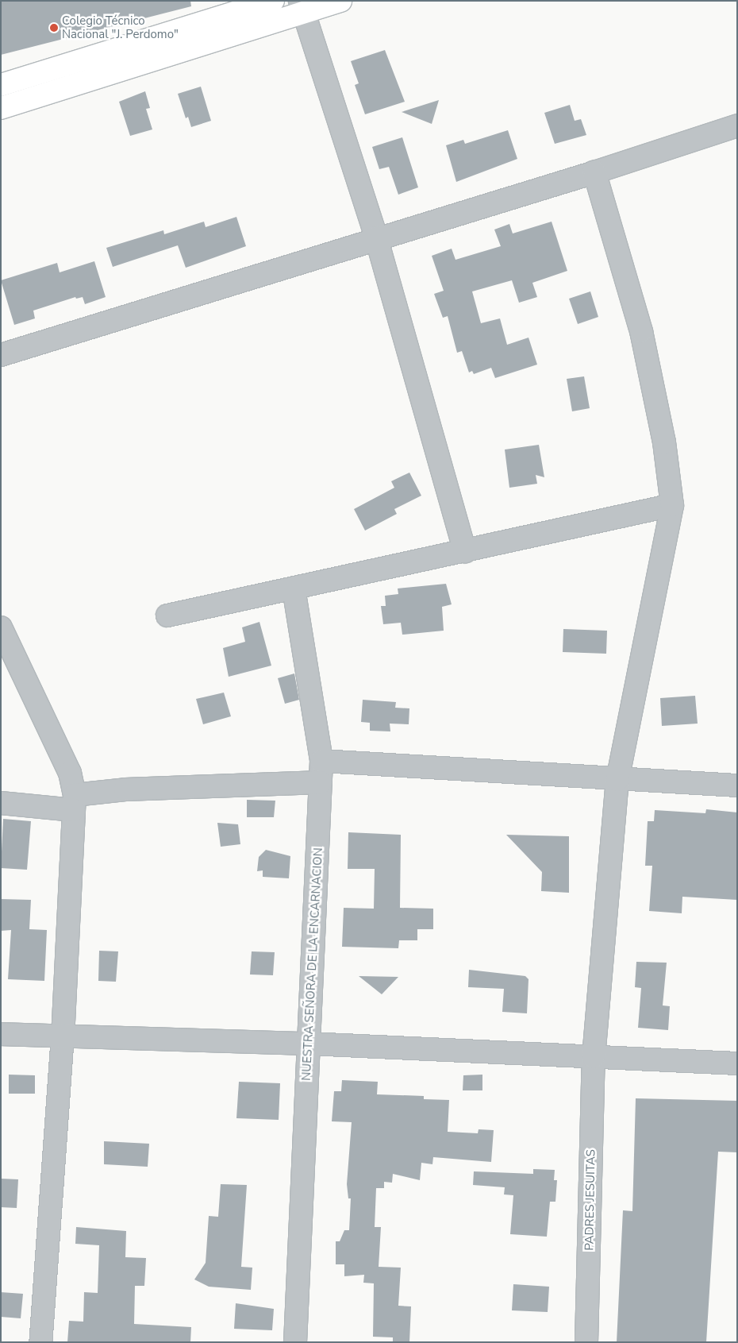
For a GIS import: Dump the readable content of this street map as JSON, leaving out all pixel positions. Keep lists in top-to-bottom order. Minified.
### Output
{"streets":{"street":["NUESTRA SEÑORA DE LA ENCARNACION","PADRES JESUITAS"]},"places":["Colegio Técnico Nacional \"J. Perdomo\""]}
